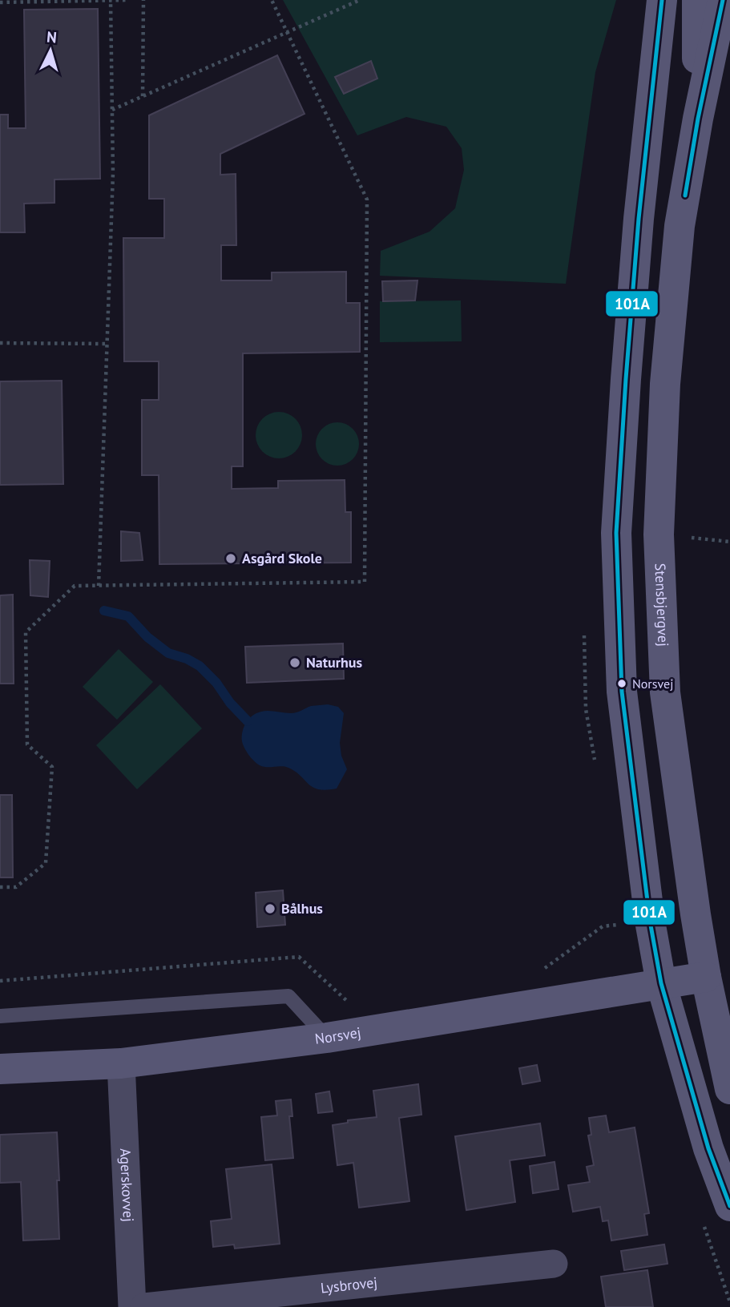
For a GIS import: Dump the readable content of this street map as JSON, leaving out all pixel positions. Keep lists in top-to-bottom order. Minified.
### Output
{"streets":{"street":["Stensbjergvej","Norsvej","Agerskovvej","Lysbrovej"]},"crossings":[["Stensbjergvej","Norsvej"],["Norsvej","Agerskovvej"]],"places":["Asgård Skole","Naturhus","Norsvej","Bålhus"],"lines":["transit line 101A"],"north":"top"}
